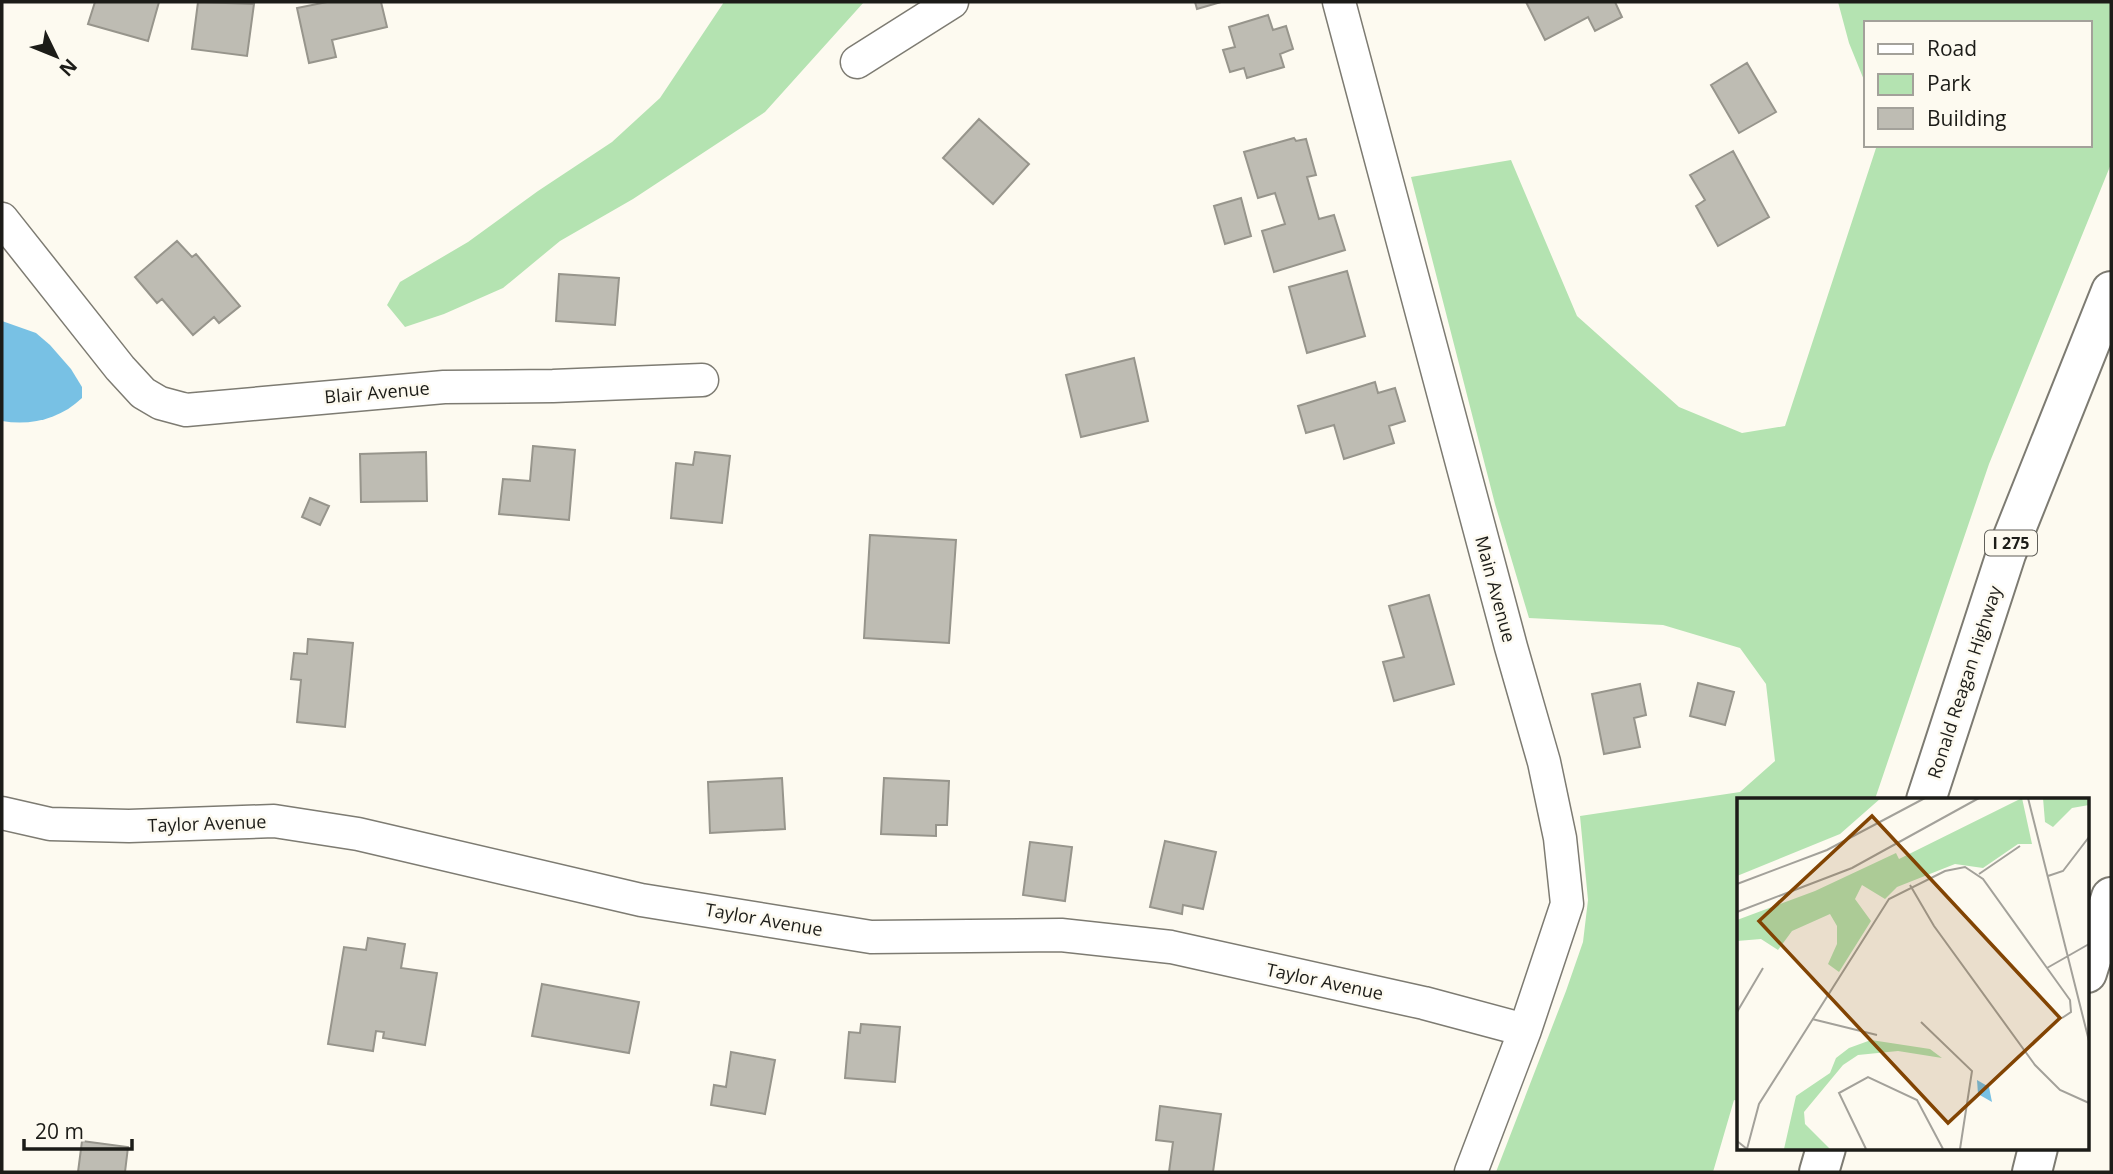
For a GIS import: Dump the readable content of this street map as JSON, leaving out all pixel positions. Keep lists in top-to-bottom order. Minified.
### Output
{"streets":{"highway":["I 275","Ronald Reagan Highway"],"street":["Blair Avenue","Main Avenue","Taylor Avenue"]},"crossings":[["Main Avenue","Taylor Avenue"]],"legend":["Road","Park","Building"],"scale_bar":"20 m","north":"bottom right"}
